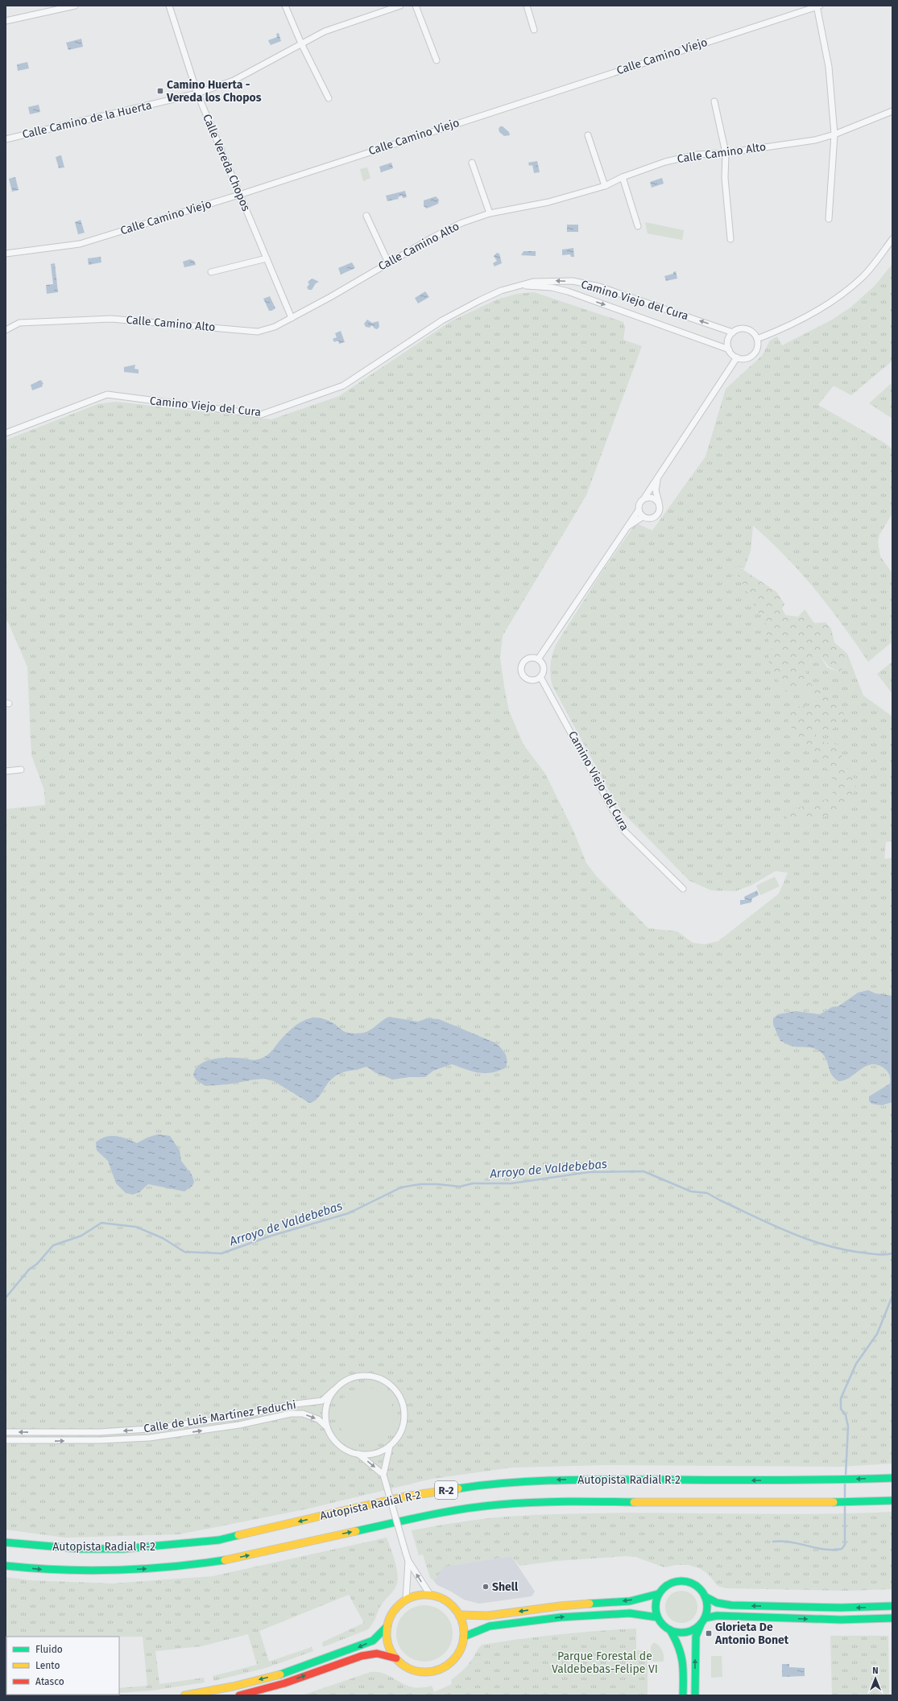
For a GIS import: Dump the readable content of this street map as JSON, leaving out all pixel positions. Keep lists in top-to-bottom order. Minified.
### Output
{"streets":{"main road":["Autopista Radial R-2","R-2"],"street":["Calle Camino Viejo","Calle Camino de la Huerta","Calle Camino Alto","Calle Vereda Chopos","Camino Viejo del Cura","Calle de Luis Martínez Feduchi"]},"crossings":[["Calle Camino Viejo","Calle Vereda Chopos"],["Calle Camino de la Huerta","Calle Vereda Chopos"],["Calle Camino Alto","Calle Vereda Chopos"]],"water":["Arroyo de Valdebebas"],"parks":["Parque Forestal de Valdebebas-Felipe VI"],"places":{"transit":["Camino Huerta - Vereda los Chopos","Glorieta De Antonio Bonet"],"other":["Shell"]},"legend":["Fluido","Lento","Atasco"],"north":"top"}
